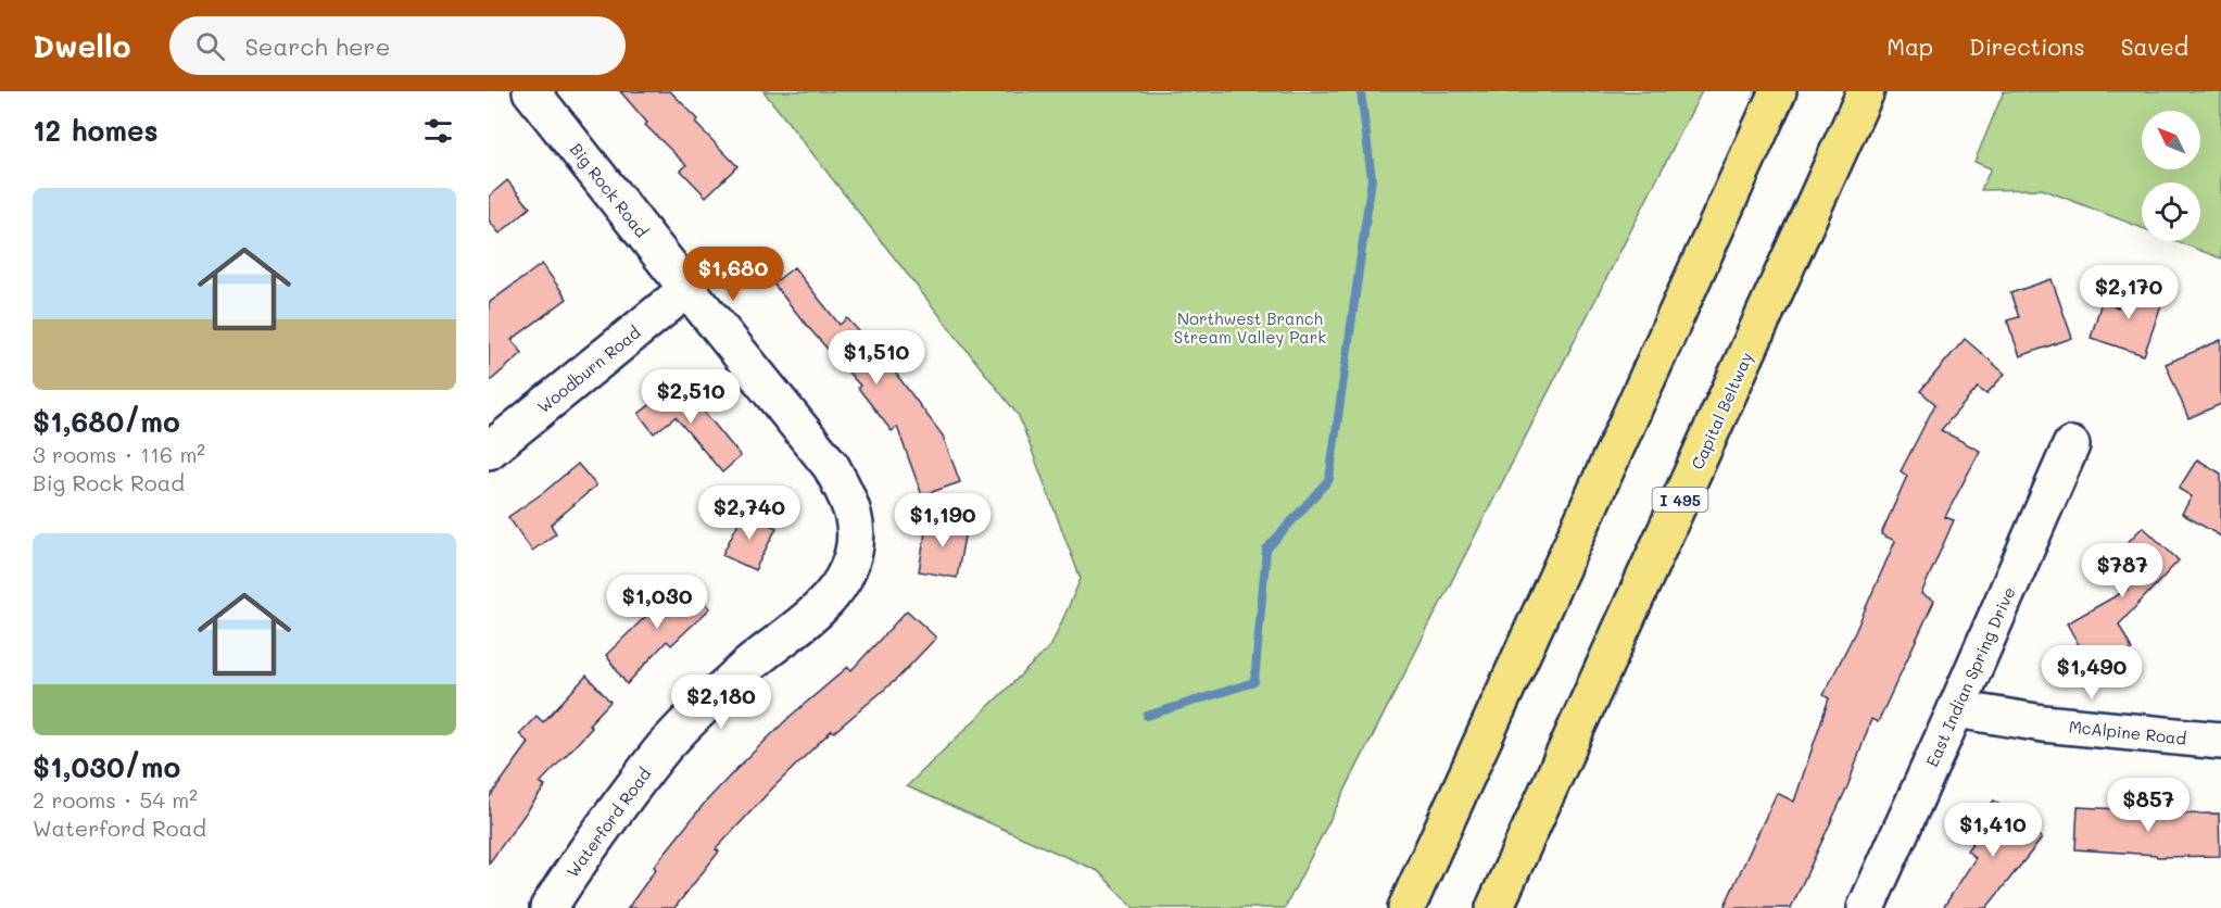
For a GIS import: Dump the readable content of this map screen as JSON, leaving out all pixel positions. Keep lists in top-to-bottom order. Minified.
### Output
{"streets":{"highway":["Capital Beltway","I 495"],"street":["Big Rock Road","Woodburn Road","East Indian Spring Drive","McAlpine Road","Waterford Road"]},"crossings":[["Big Rock Road","Woodburn Road"],["Big Rock Road","Waterford Road"],["East Indian Spring Drive","McAlpine Road"]],"parks":["Northwest Branch Stream Valley Park"],"north":"top left","page":{"header":"Dwello","search":"Search here","nav":["Map","Directions","Saved"],"heading":"12 homes","list":[{"name":"$1,680/mo","note":"3 rooms · 116 m² · Big Rock Road"},{"name":"$1,030/mo","note":"2 rooms · 54 m² · Waterford Road"}],"price":["$1,680","$2,170","$1,510","$2,510","$2,740","$1,190","$787","$1,030","$1,490","$2,180","$857","$1,410"]}}
